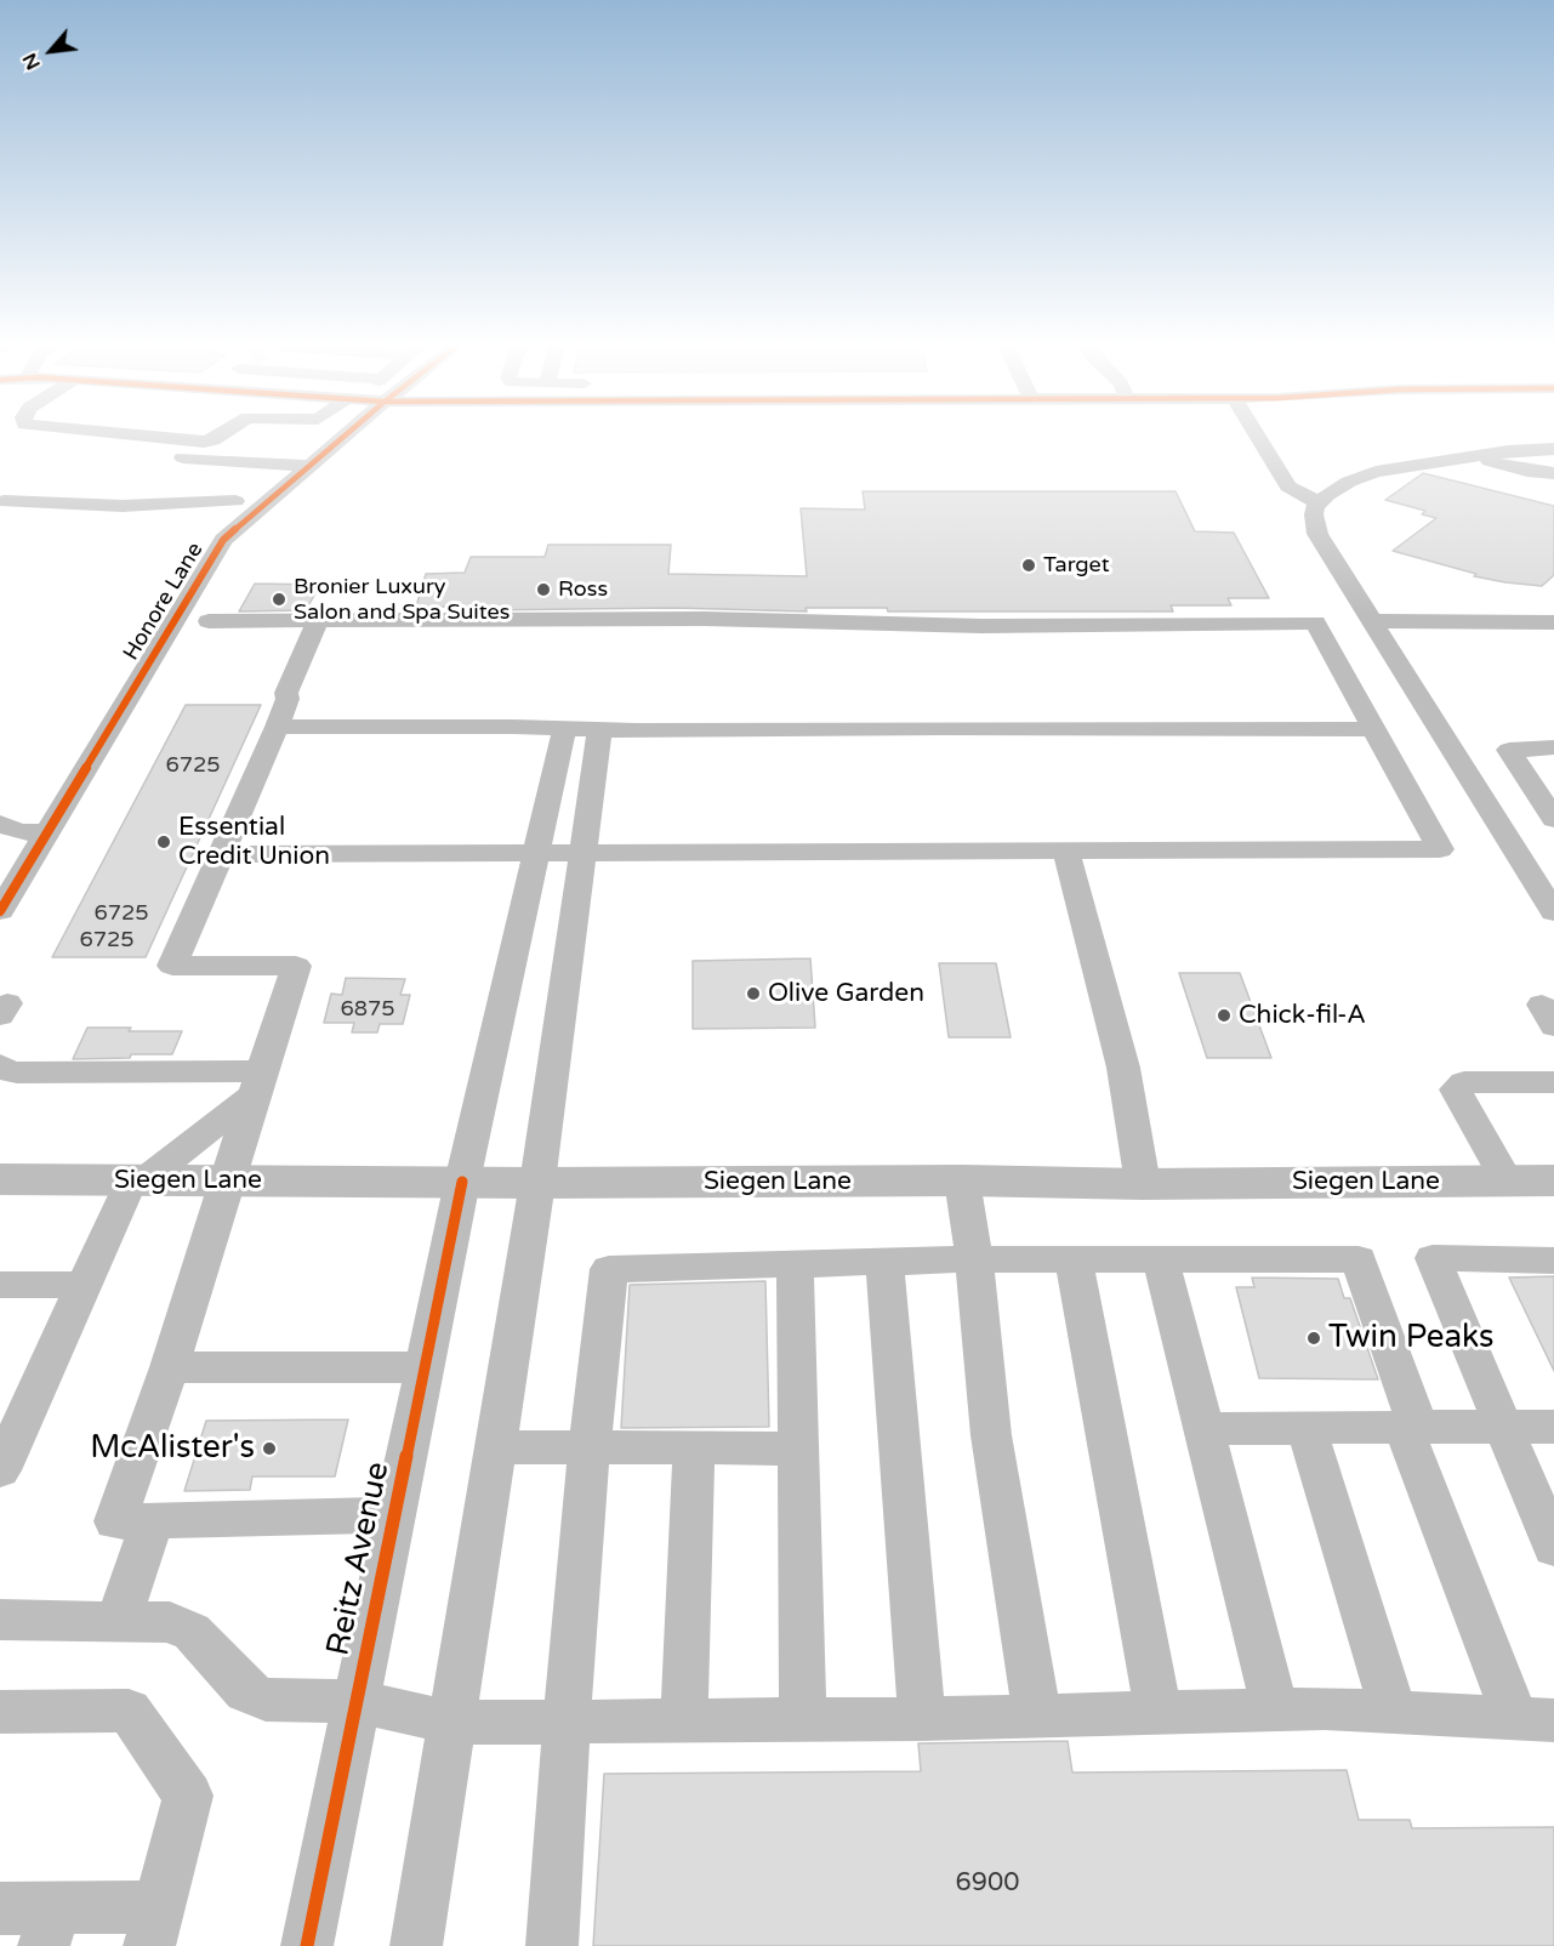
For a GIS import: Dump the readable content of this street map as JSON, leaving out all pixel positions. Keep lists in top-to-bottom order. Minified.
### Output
{"streets":{"main road":["Siegen Lane"],"street":["Honore Lane","Reitz Avenue"]},"crossings":[["Siegen Lane","Reitz Avenue"]],"places":["Target","Ross","Bronier Luxury Salon and Spa Suites","Essential Credit Union","Olive Garden","Chick-fil-A","Twin Peaks","McAlister's"],"house_numbers":["6725","6725","6725","6875","6900"],"north":"bottom left"}
